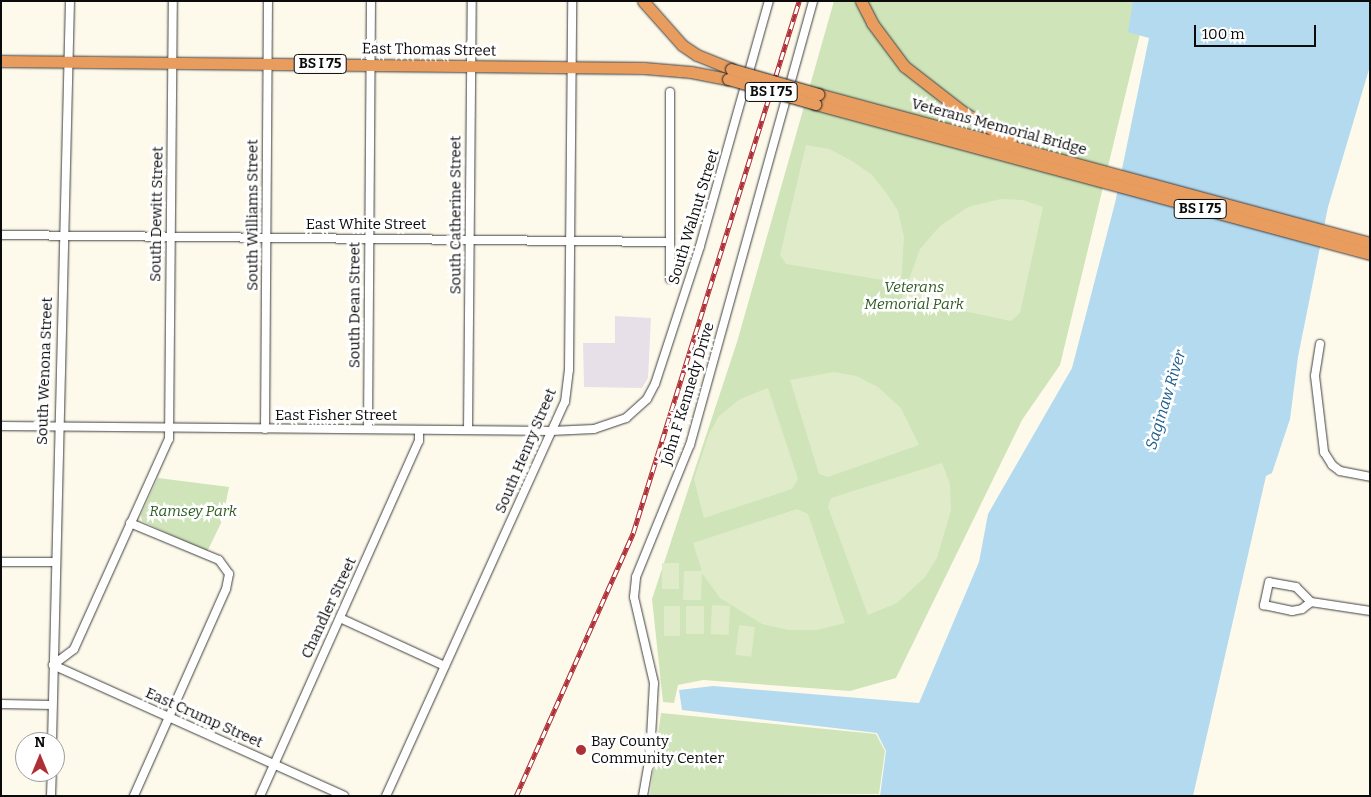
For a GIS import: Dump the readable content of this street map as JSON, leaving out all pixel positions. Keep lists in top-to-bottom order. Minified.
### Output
{"streets":{"highway":["East Thomas Street","BS I 75","Veterans Memorial Bridge"],"street":["South Dewitt Street","South Williams Street","South Catherine Street","South Walnut Street","East White Street","South Dean Street","South Wenona Street","John F Kennedy Drive","East Fisher Street","South Henry Street","Chandler Street","East Crump Street"]},"crossings":[["East Thomas Street","BS I 75"],["East Thomas Street","Veterans Memorial Bridge"],["East Thomas Street","South Dewitt Street"],["East Thomas Street","South Williams Street"],["East Thomas Street","South Catherine Street"],["East Thomas Street","South Dean Street"],["East Thomas Street","South Wenona Street"],["East Thomas Street","South Henry Street"],["BS I 75","South Wenona Street"],["South Dewitt Street","East White Street"],["South Dewitt Street","South Wenona Street"],["South Dewitt Street","East Fisher Street"],["South Dewitt Street","East Crump Street"],["South Williams Street","East White Street"],["South Williams Street","East Fisher Street"],["South Catherine Street","East White Street"],["South Catherine Street","East Fisher Street"],["South Walnut Street","East Fisher Street"],["East White Street","South Dean Street"],["East White Street","South Wenona Street"],["East White Street","South Henry Street"],["South Dean Street","East Fisher Street"],["South Wenona Street","East Fisher Street"],["South Wenona Street","East Crump Street"],["East Fisher Street","South Henry Street"],["East Fisher Street","Chandler Street"],["Chandler Street","East Crump Street"]],"water":["Saginaw River"],"parks":["Veterans Memorial Park","Ramsey Park"],"places":["Bay County Community Center"],"scale_bar":"100 m","north":"top"}
